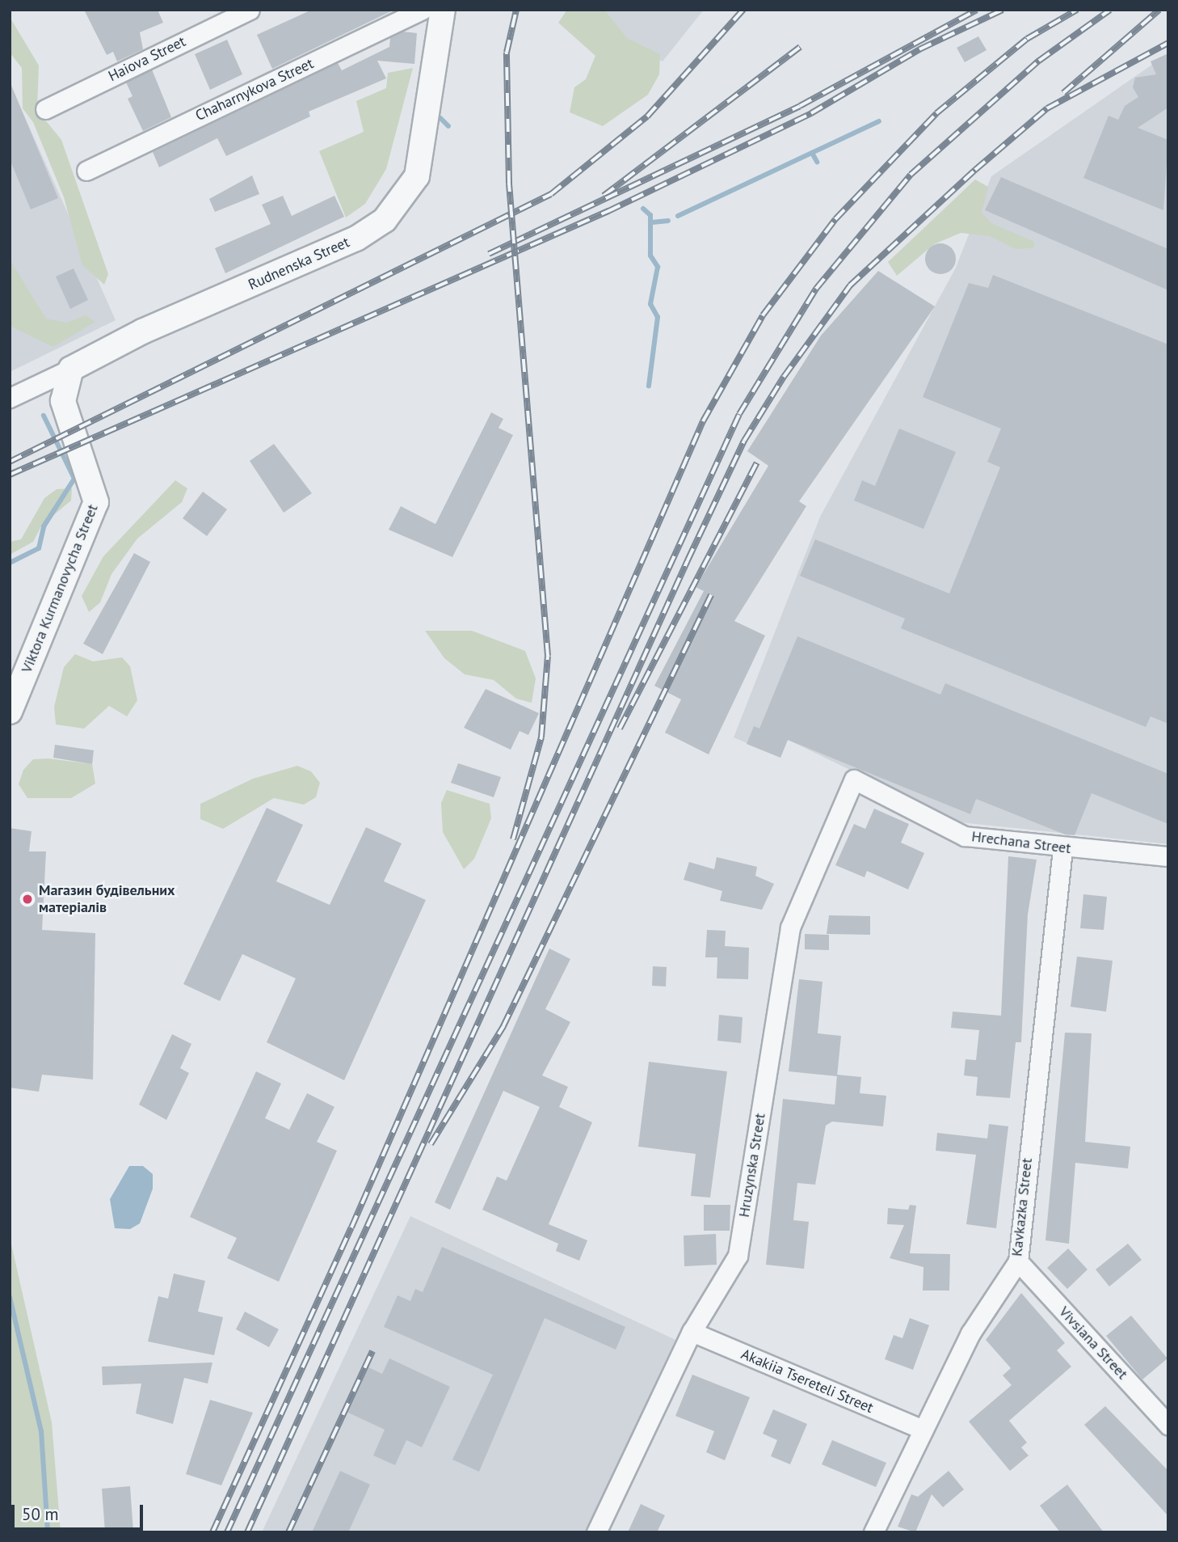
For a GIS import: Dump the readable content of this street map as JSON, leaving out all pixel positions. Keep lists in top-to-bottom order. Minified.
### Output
{"streets":{"street":["Haiova Street","Chaharnykova Street","Rudnenska Street","Viktora Kurmanovycha Street","Hrechana Street","Hruzynska Street","Kavkazka Street","Vivsiana Street","Akakiia Tsereteli Street"]},"crossings":[["Rudnenska Street","Viktora Kurmanovycha Street"],["Hrechana Street","Hruzynska Street"],["Hrechana Street","Kavkazka Street"],["Hruzynska Street","Akakiia Tsereteli Street"],["Kavkazka Street","Vivsiana Street"],["Kavkazka Street","Akakiia Tsereteli Street"]],"places":["Магазин будівельних матеріалів"],"scale_bar":"50 m"}
